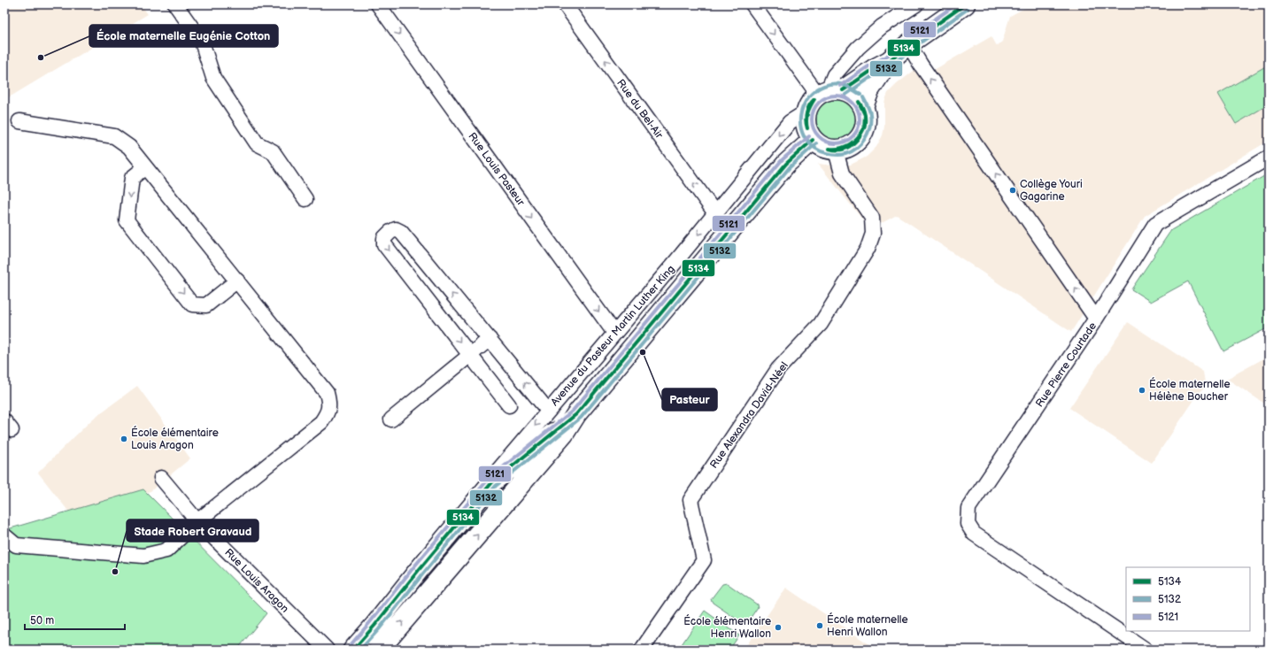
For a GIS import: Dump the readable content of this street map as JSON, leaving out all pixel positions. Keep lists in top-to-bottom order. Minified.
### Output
{"streets":{"street":["Rue du Bel-Air","Rue Louis Pasteur","Avenue du Pasteur Martin Luther King","Rue Pierre Courtade","Rue Alexandra David-Néel","Rue Louis Aragon"]},"crossings":[["Rue du Bel-Air","Avenue du Pasteur Martin Luther King"],["Rue Louis Pasteur","Avenue du Pasteur Martin Luther King"],["Avenue du Pasteur Martin Luther King","Rue Alexandra David-Néel"]],"one_way":["Rue du Bel-Air","Rue Louis Pasteur"],"places":["École maternelle Eugénie Cotton","Collège Youri Gagarine","Pasteur","École maternelle Hélène Boucher","École élémentaire Louis Aragon","Stade Robert Gravaud","École maternelle Henri Wallon","École élémentaire Henri Wallon"],"lines":["transit line 5134","transit line 5121","transit line 5132"],"legend":["5134","5132","5121"],"scale_bar":"50 m"}
